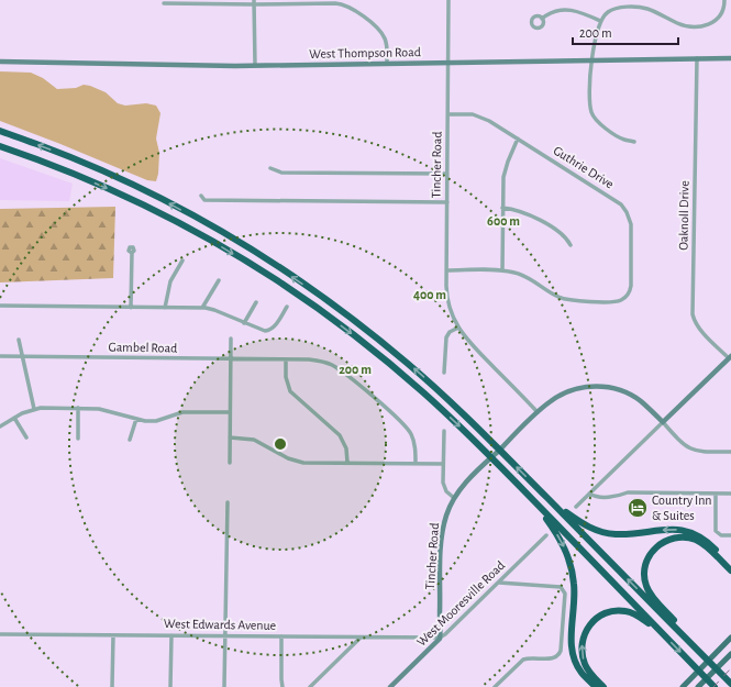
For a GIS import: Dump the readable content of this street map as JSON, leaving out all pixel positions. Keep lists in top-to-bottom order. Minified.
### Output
{"streets":{"main road":["West Thompson Road","Tincher Road","West Mooresville Road"],"street":["Guthrie Drive","Oaknoll Drive","Gambel Road","West Edwards Avenue"]},"crossings":[["West Thompson Road","Tincher Road"],["West Thompson Road","Oaknoll Drive"],["Tincher Road","Guthrie Drive"],["Tincher Road","West Mooresville Road"],["Tincher Road","West Edwards Avenue"],["West Mooresville Road","West Edwards Avenue"]],"places":{"hotel":["Country Inn & Suites"]},"scale_bar":"200 m","rings":["600 m","400 m","200 m"]}
